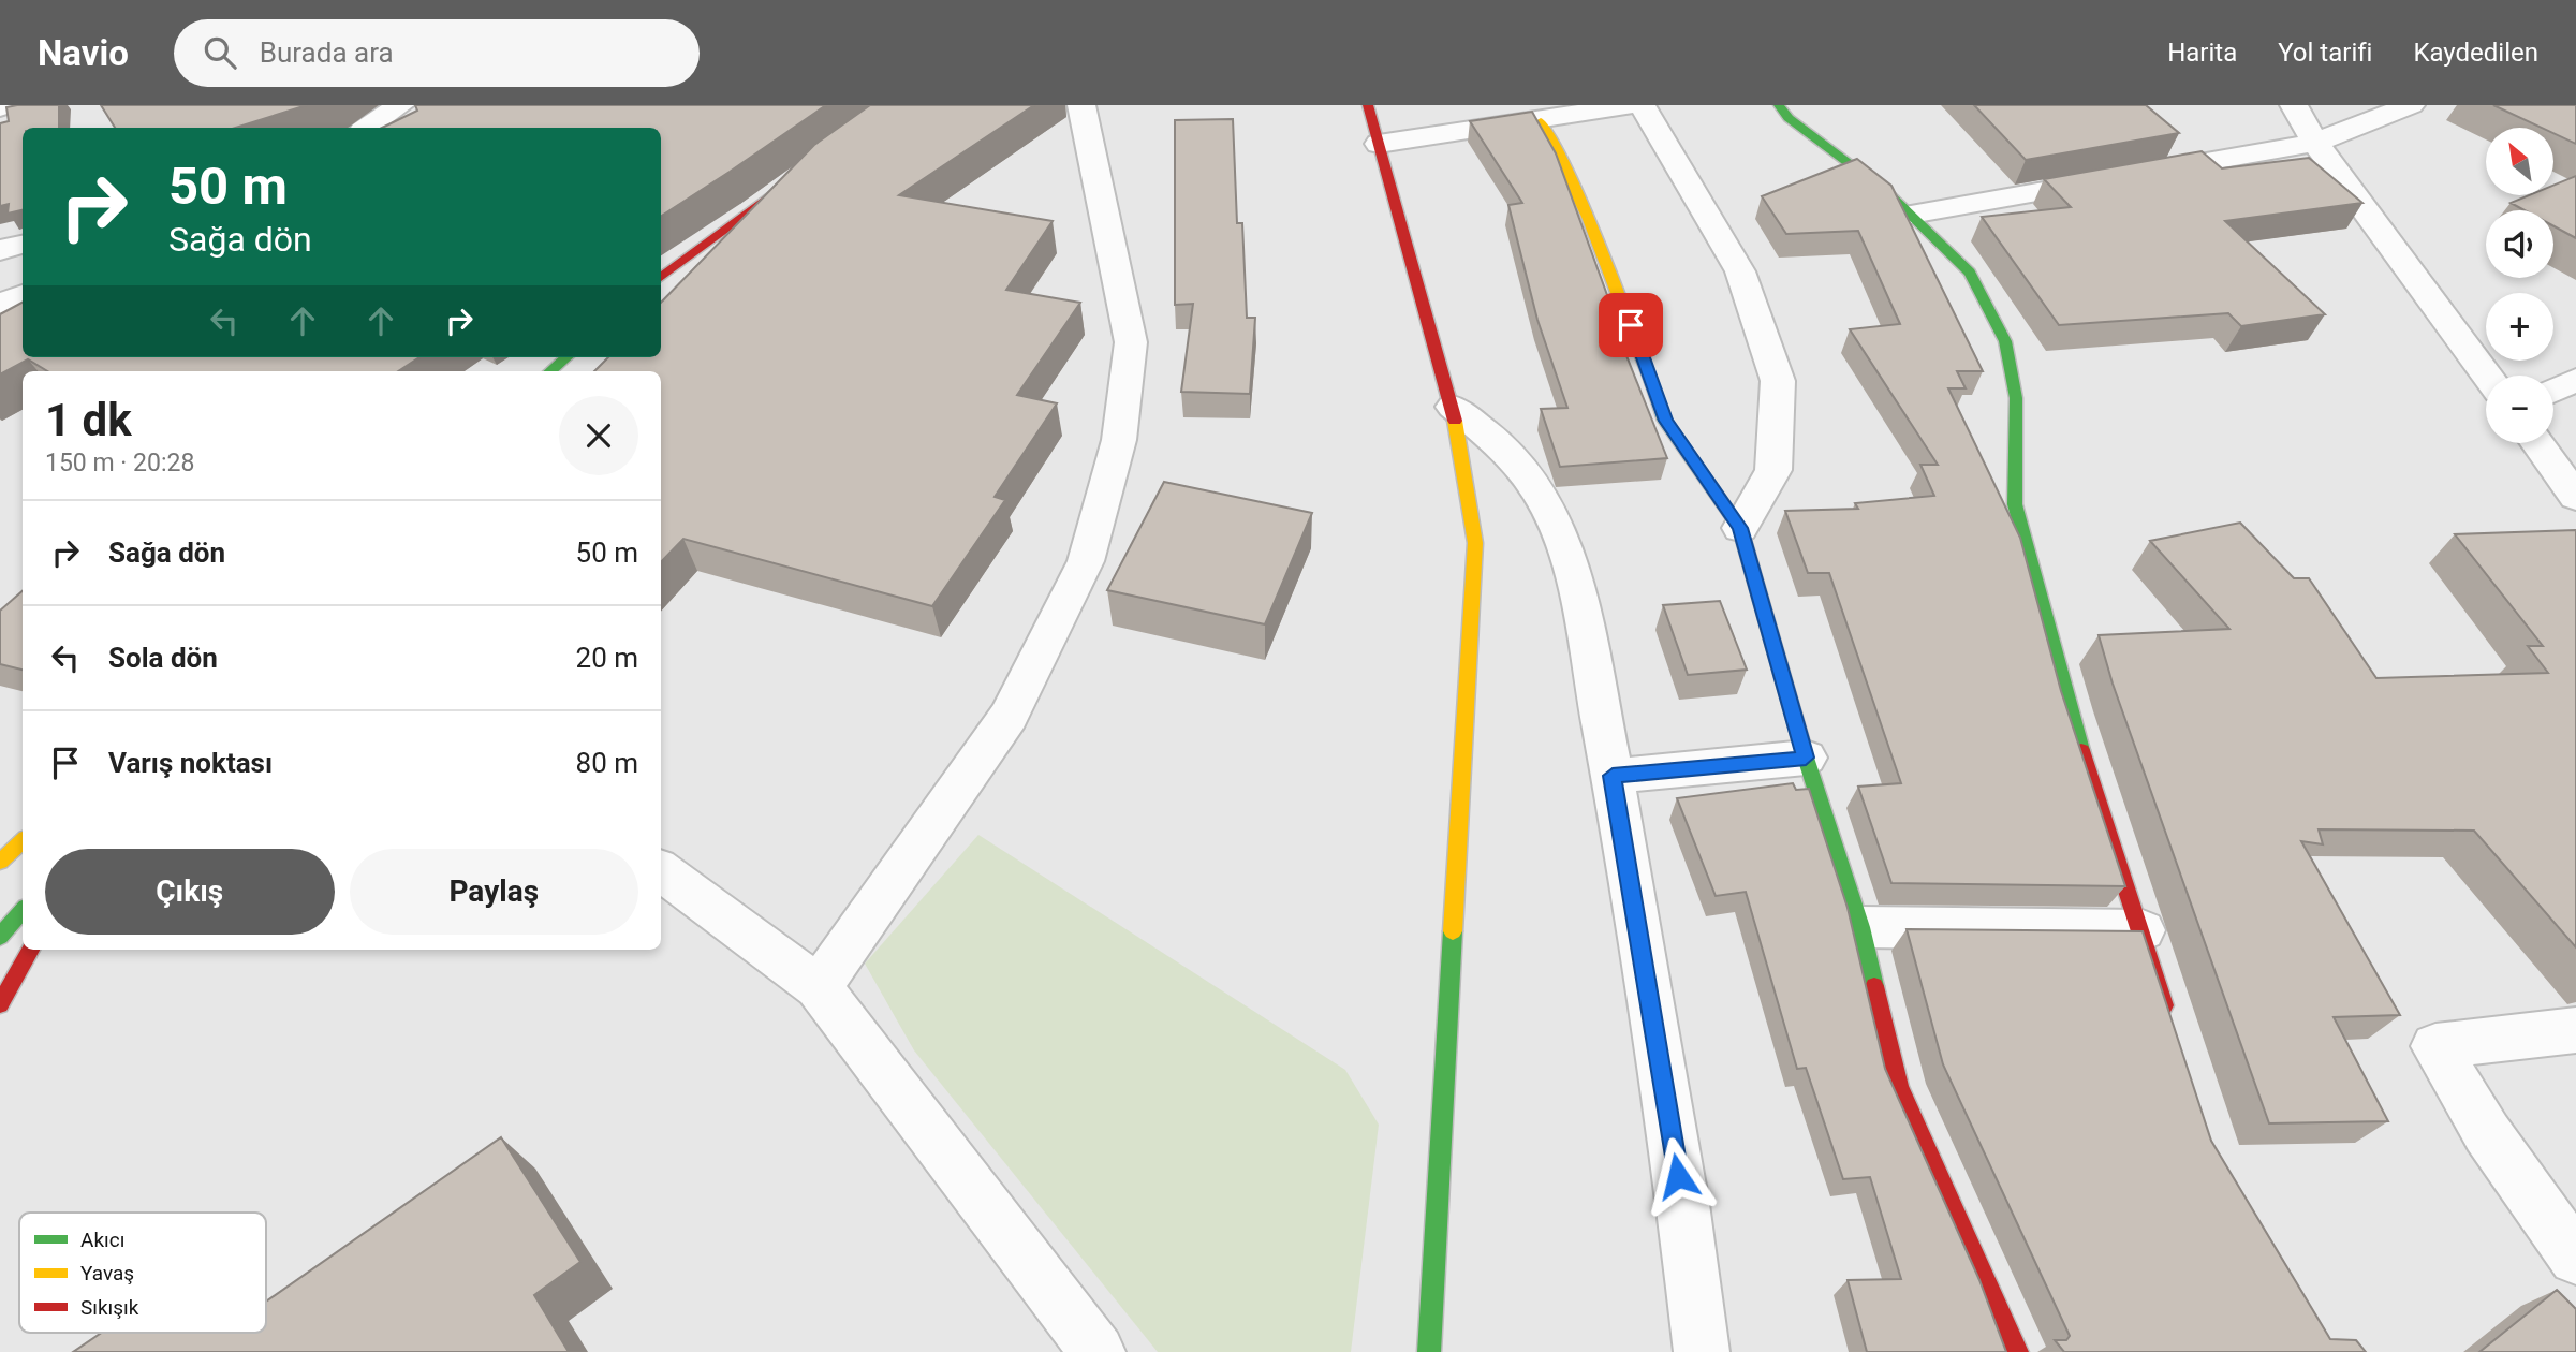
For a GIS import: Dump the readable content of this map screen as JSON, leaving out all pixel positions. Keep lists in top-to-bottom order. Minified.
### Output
{"legend":["Akıcı","Yavaş","Sıkışık"],"north":"top left","page":{"header":"Navio","search":"Burada ara","nav":["Harita","Yol tarifi","Kaydedilen"],"map_buttons":["+","−"],"turn":["50 m","Sağa dön"],"heading":["1 dk","150 m · 20:28"],"list":[{"name":"Sağa dön","value":"50 m"},{"name":"Sola dön","value":"20 m"},{"name":"Varış noktası","value":"80 m"}],"buttons":["Çıkış","Paylaş"]}}
